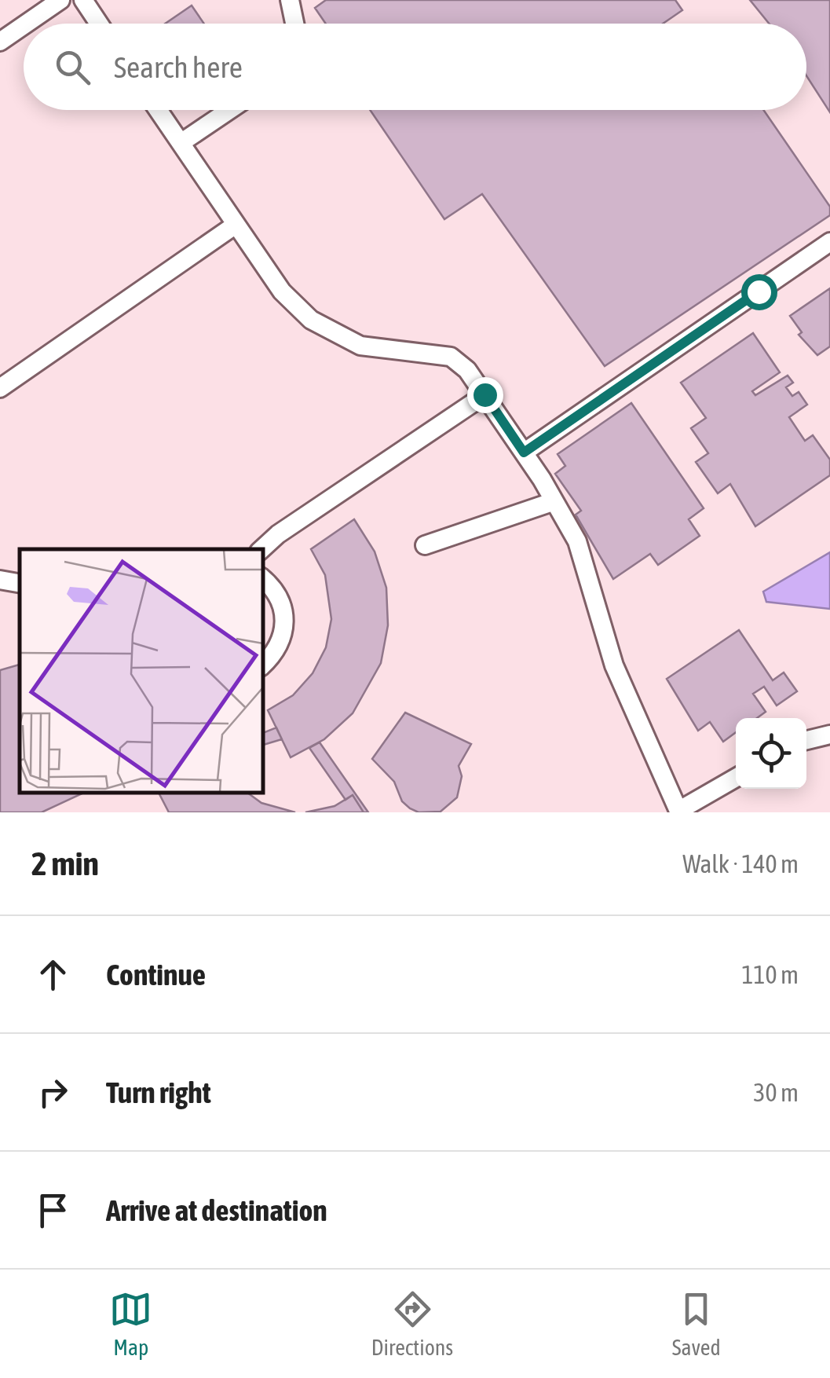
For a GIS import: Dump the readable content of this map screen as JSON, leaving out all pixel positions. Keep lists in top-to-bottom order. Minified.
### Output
{"page":{"search":"Search here","heading":["2 min","Walk · 140 m"],"list":[["Continue","110 m"],["Turn right","30 m"],"Arrive at destination"],"nav":["Map","Directions","Saved"]}}
